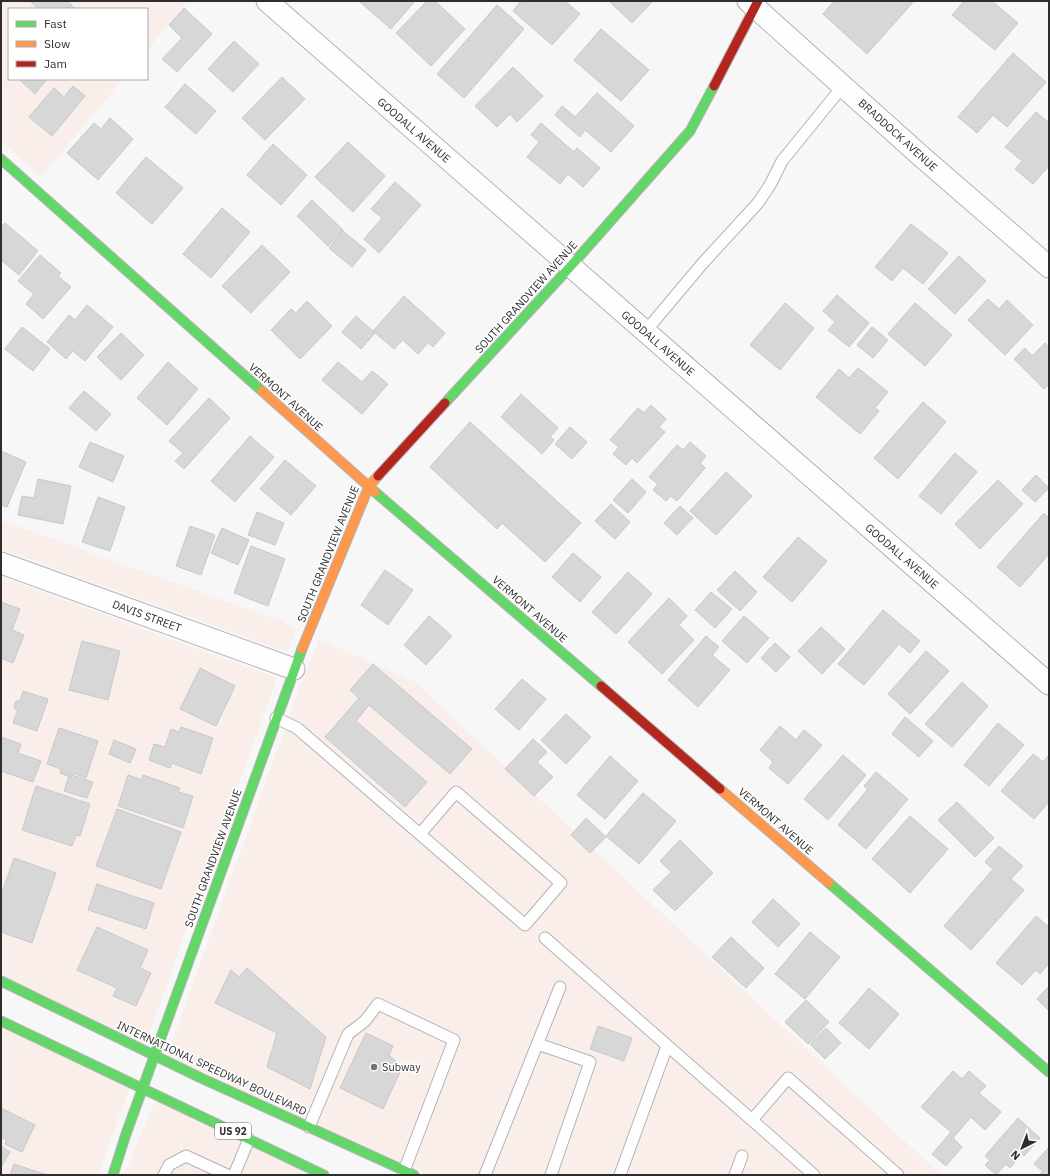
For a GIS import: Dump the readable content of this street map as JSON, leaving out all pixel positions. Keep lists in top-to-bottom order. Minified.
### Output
{"streets":{"street":["GOODALL AVENUE","BRADDOCK AVENUE","SOUTH GRANDVIEW AVENUE","VERMONT AVENUE","DAVIS STREET","INTERNATIONAL SPEEDWAY BOULEVARD","US 92"]},"crossings":[["GOODALL AVENUE","SOUTH GRANDVIEW AVENUE"],["BRADDOCK AVENUE","SOUTH GRANDVIEW AVENUE"],["SOUTH GRANDVIEW AVENUE","VERMONT AVENUE"],["SOUTH GRANDVIEW AVENUE","DAVIS STREET"],["SOUTH GRANDVIEW AVENUE","INTERNATIONAL SPEEDWAY BOULEVARD"],["SOUTH GRANDVIEW AVENUE","US 92"]],"places":["Subway"],"legend":["Fast","Slow","Jam"],"north":"bottom left"}
